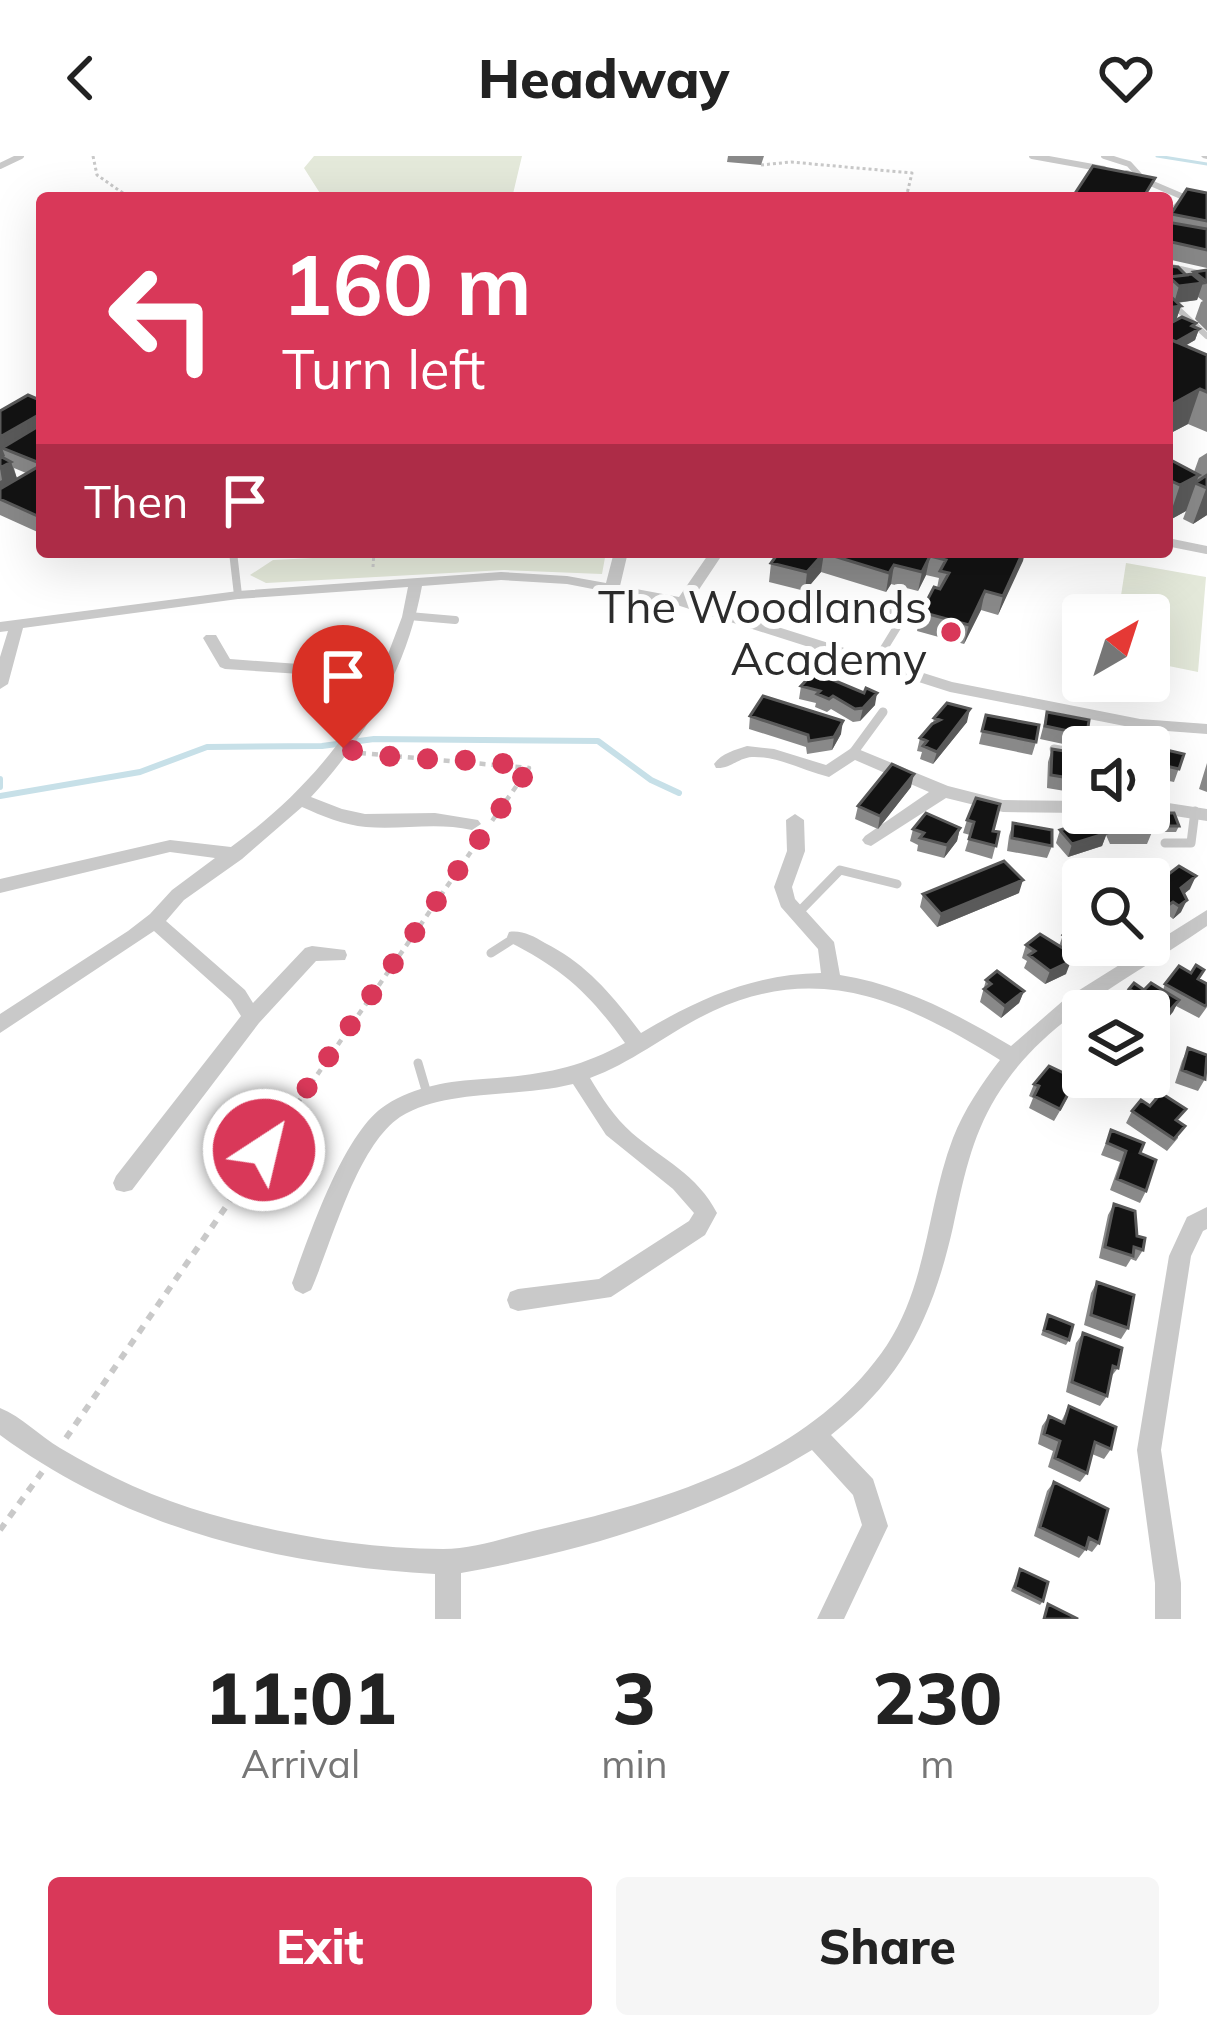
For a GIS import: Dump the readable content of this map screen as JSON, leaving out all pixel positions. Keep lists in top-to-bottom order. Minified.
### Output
{"places":["The Woodlands Academy"],"north":"top right","page":{"header":"Headway","turn":["160 m","Turn left"],"then":"Then","eta":["11:01","Arrival","3","min","230","m"],"buttons":["Exit","Share"]}}
